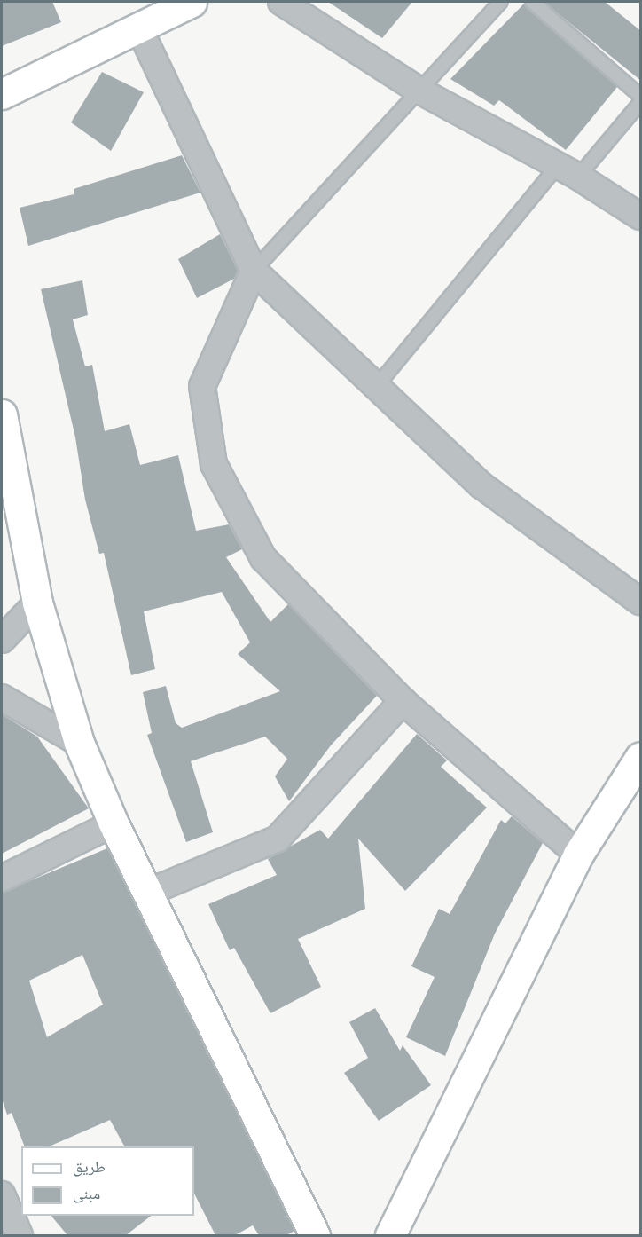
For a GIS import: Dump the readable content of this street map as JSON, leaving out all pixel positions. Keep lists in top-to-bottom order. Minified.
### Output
{"legend":["طريق","مبنى"]}
